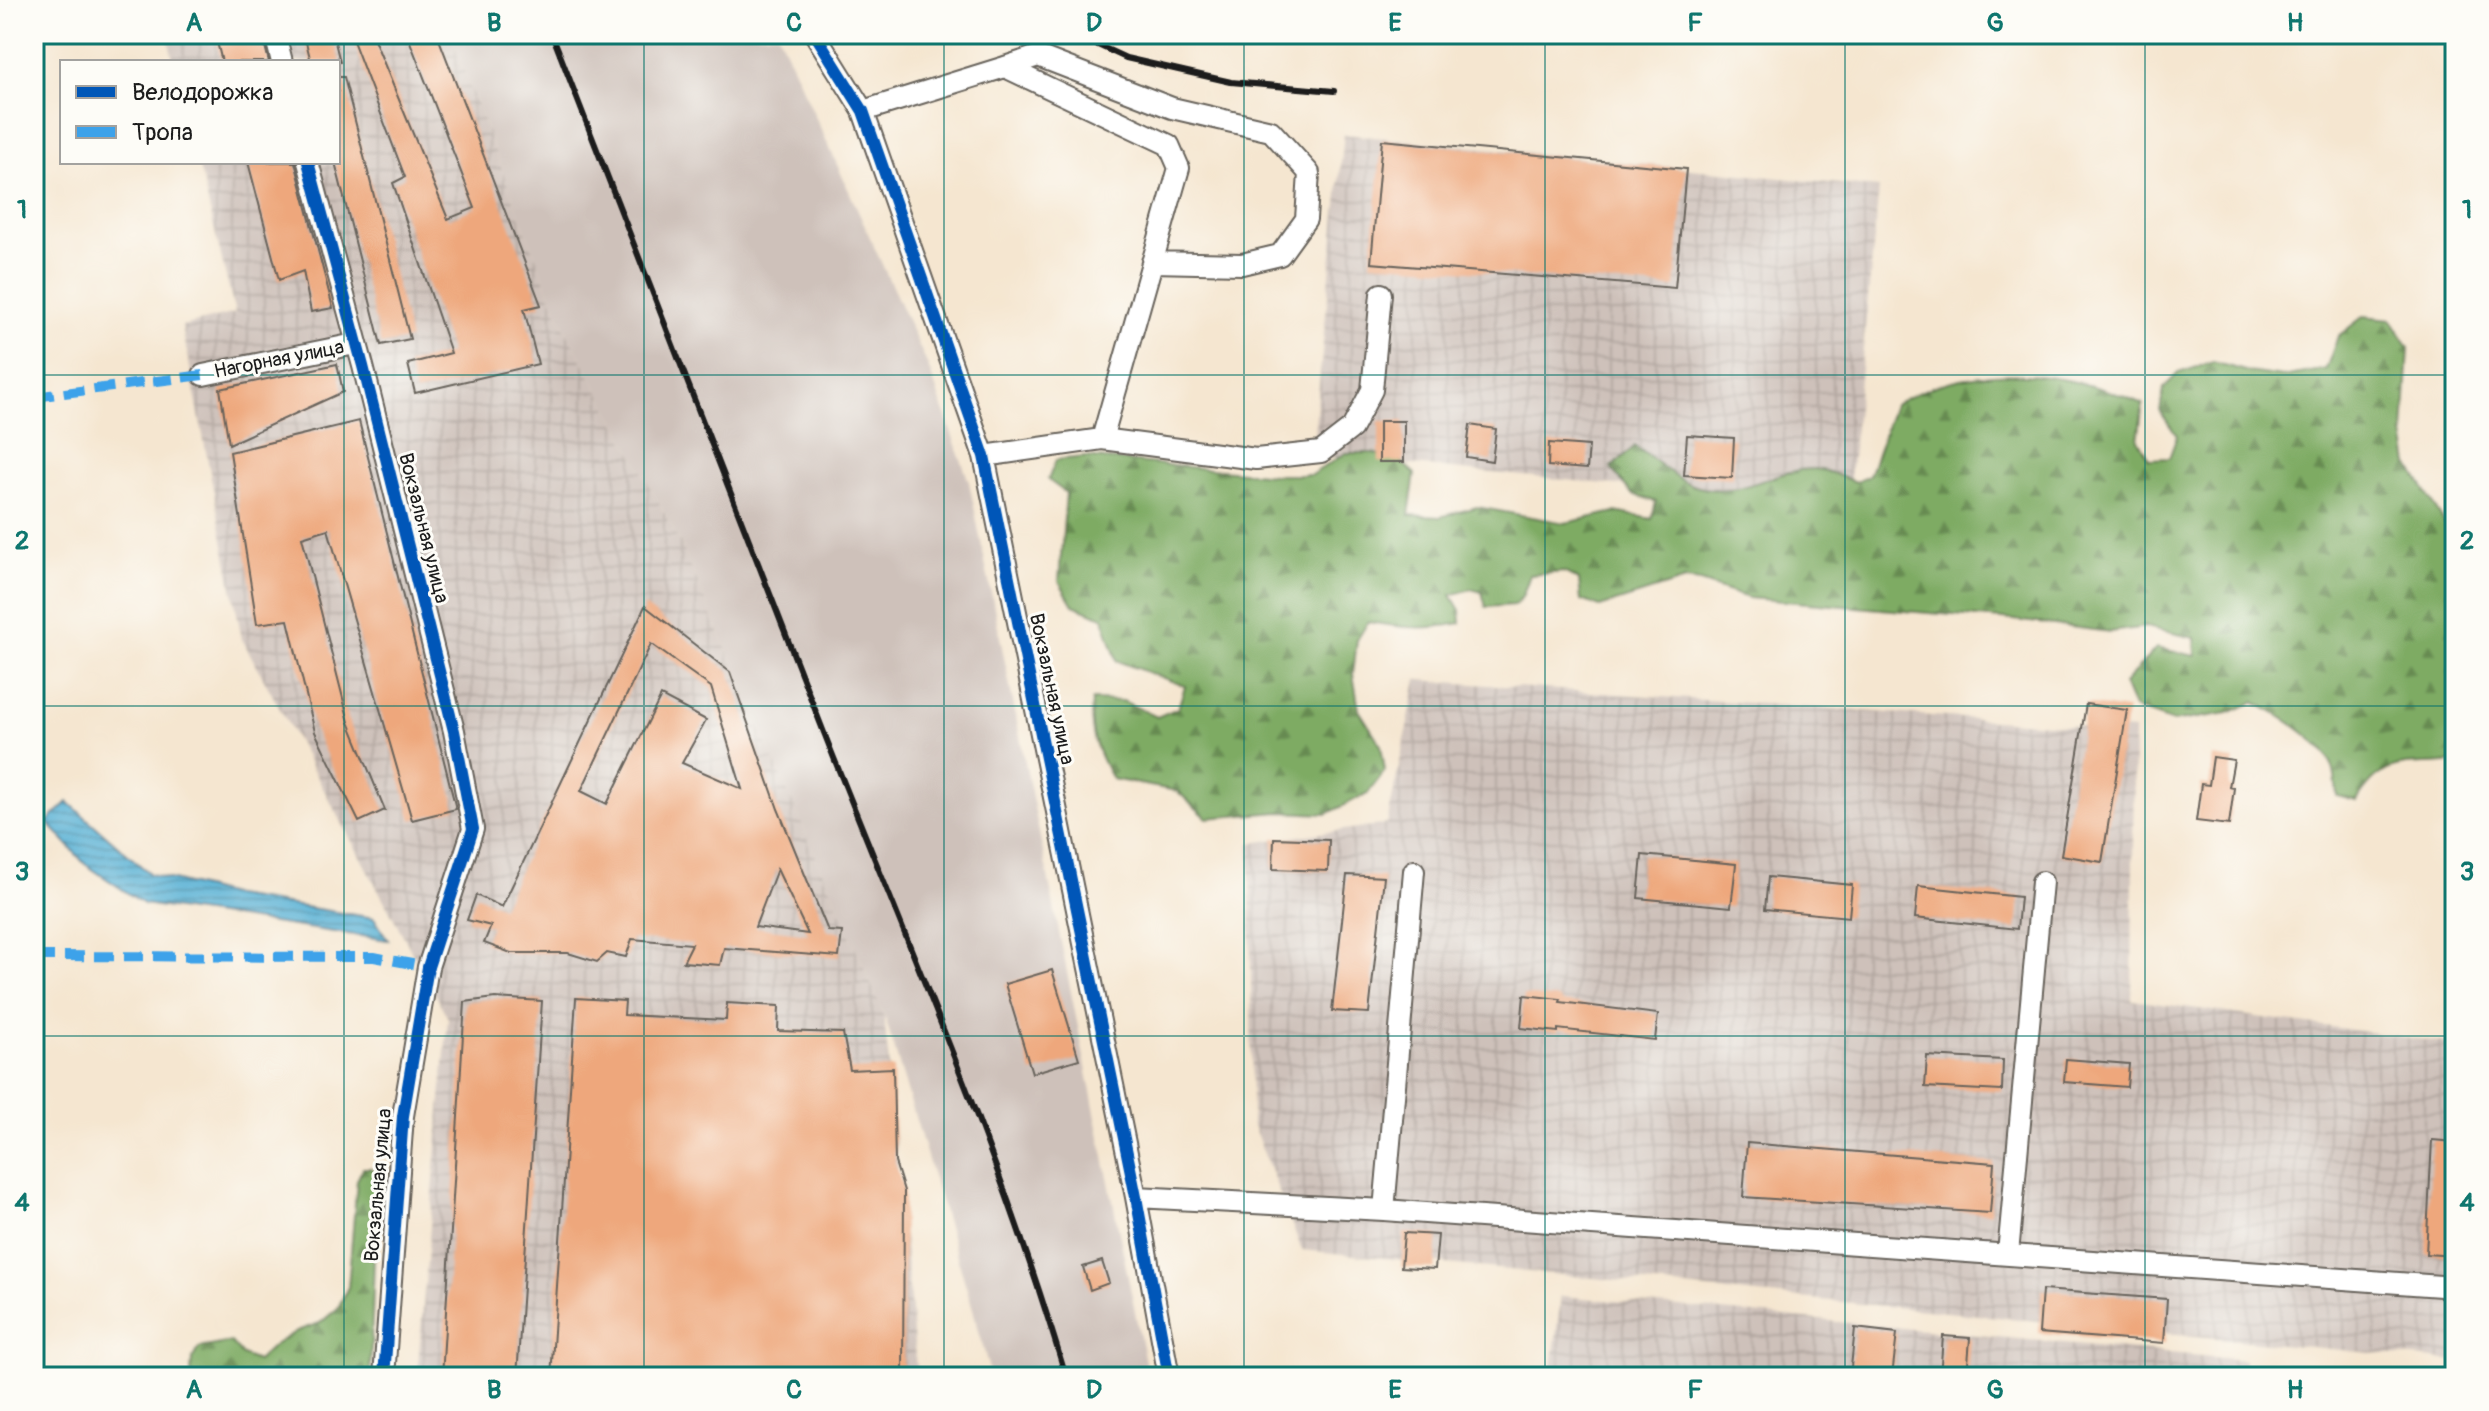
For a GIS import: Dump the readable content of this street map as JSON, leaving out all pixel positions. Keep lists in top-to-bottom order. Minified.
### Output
{"streets":{"street":["Нагорная улица","Вокзальная улица"]},"crossings":[["Нагорная улица","Вокзальная улица"]],"legend":["Велодорожка","Тропа"],"grid":{"columns":["A","B","C","D","E","F","G","H"],"rows":["1","2","3","4"]}}
